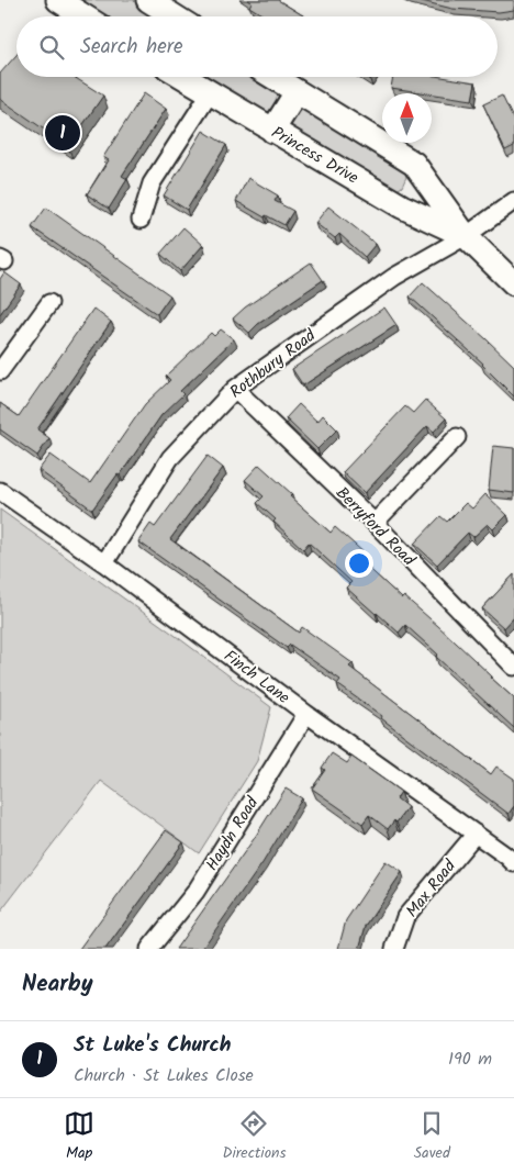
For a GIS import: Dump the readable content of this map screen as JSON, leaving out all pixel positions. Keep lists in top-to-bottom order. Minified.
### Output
{"streets":{"street":["Princess Drive","Rothbury Road","Berryford Road","Finch Lane","Haydn Road","Max Road"]},"crossings":[["Princess Drive","Rothbury Road"],["Rothbury Road","Berryford Road"],["Rothbury Road","Finch Lane"],["Finch Lane","Haydn Road"],["Finch Lane","Max Road"]],"north":"top","page":{"search":"Search here","pins":"1","heading":"Nearby","list":[{"mark":"1","name":"St Luke's Church","note":"Church · St Lukes Close","value":"190 m"}],"nav":["Map","Directions","Saved"]}}
